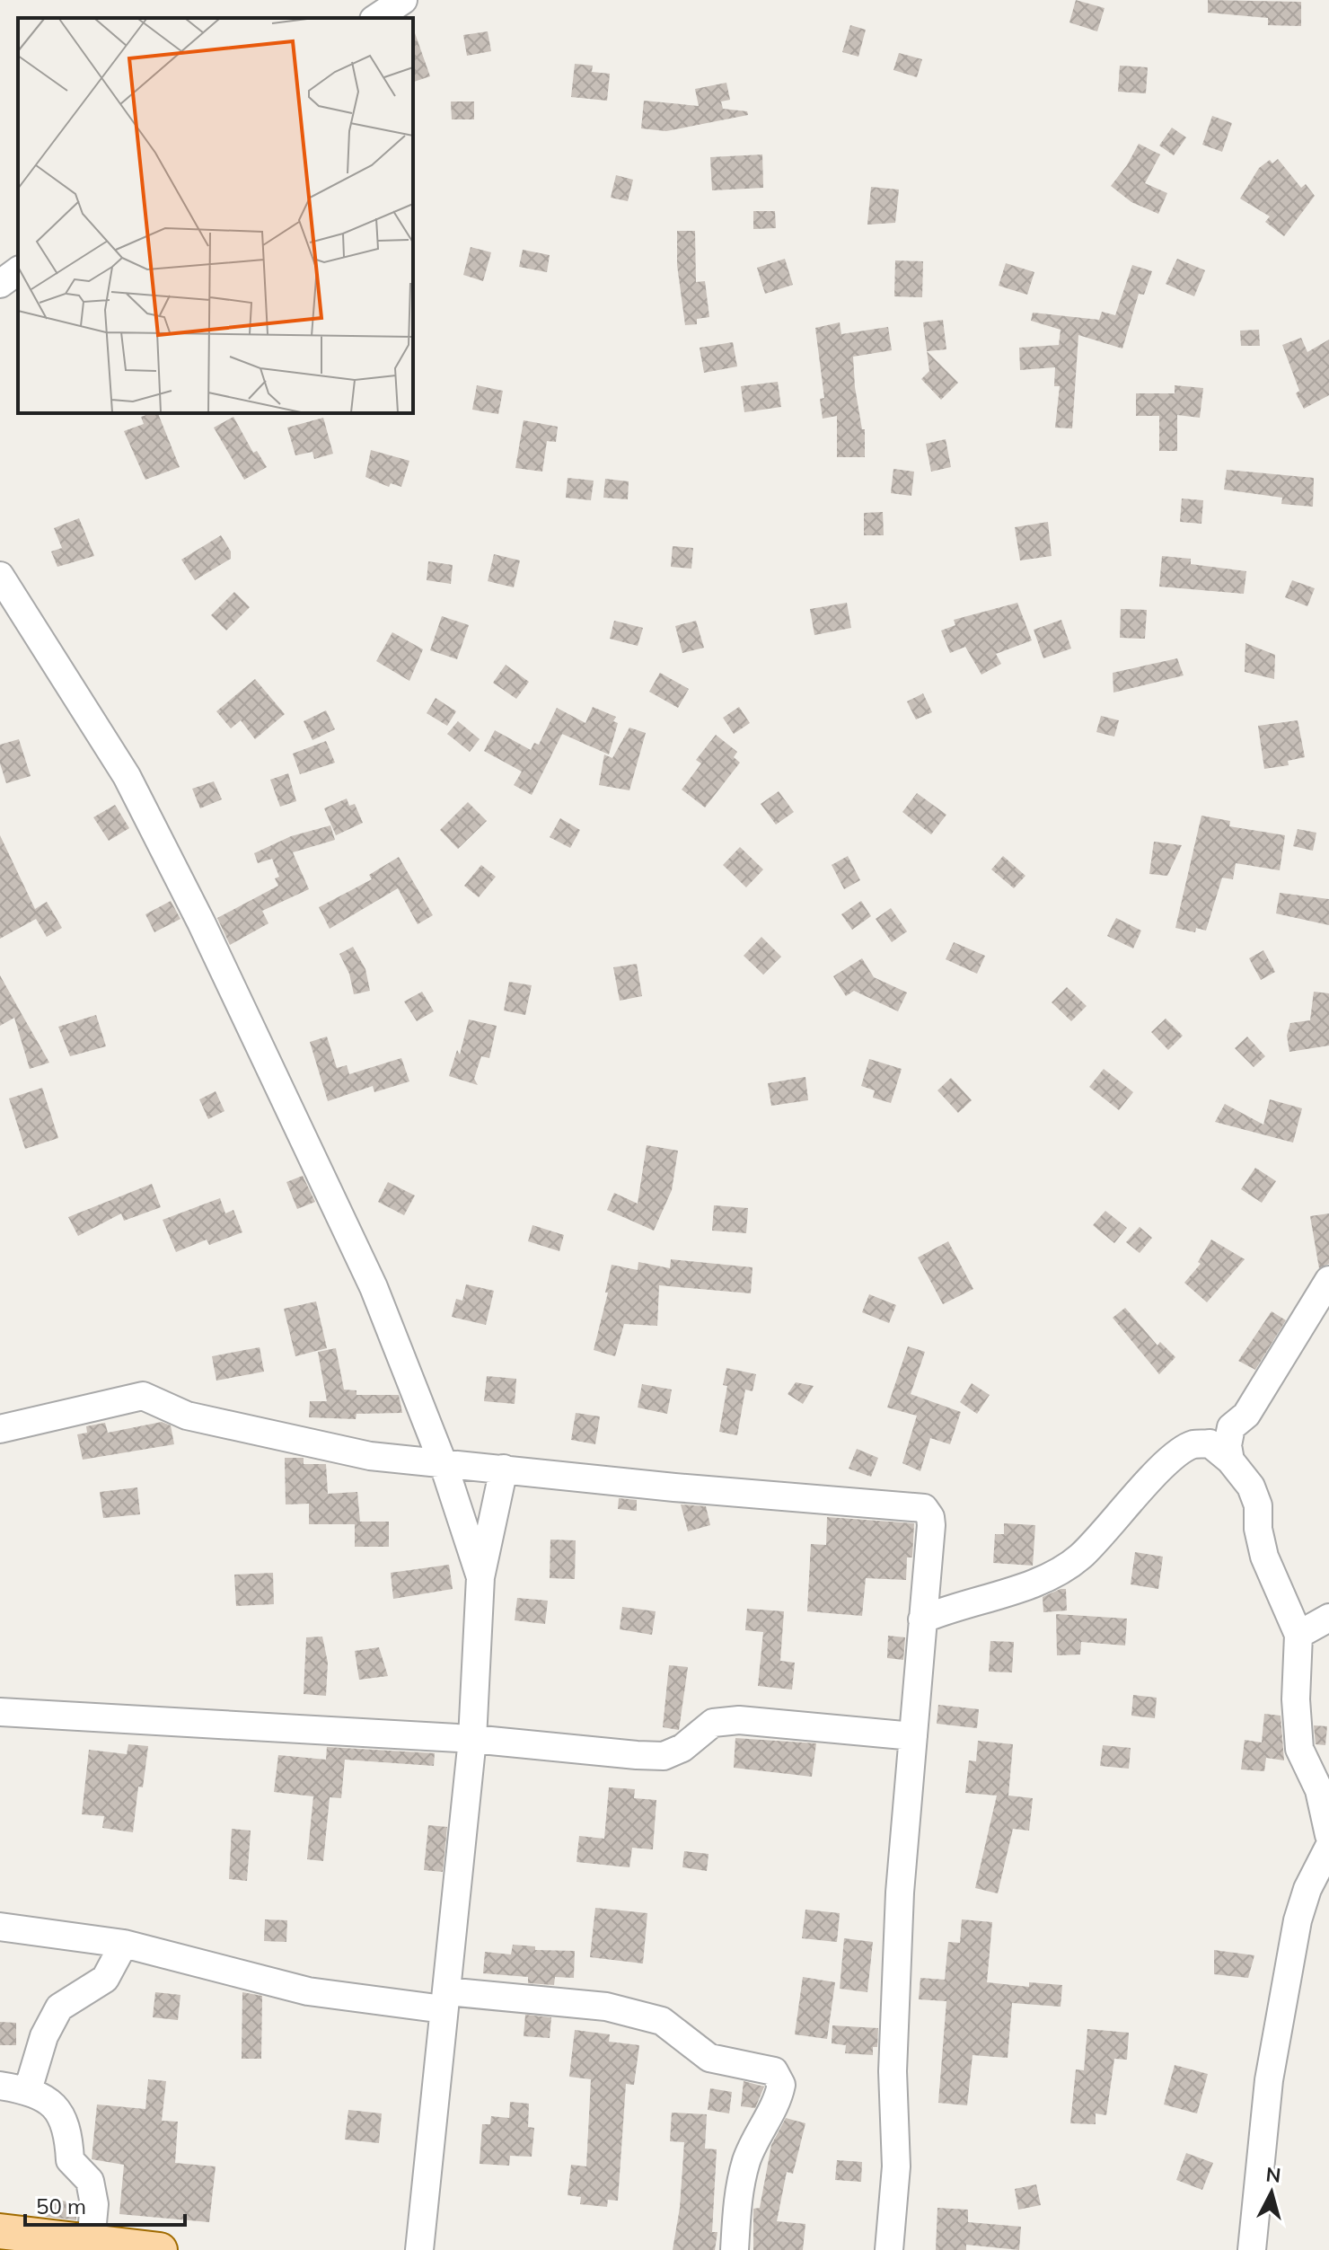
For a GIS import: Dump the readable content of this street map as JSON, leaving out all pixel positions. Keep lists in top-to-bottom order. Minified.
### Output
{"scale_bar":"50 m","north":"top"}
